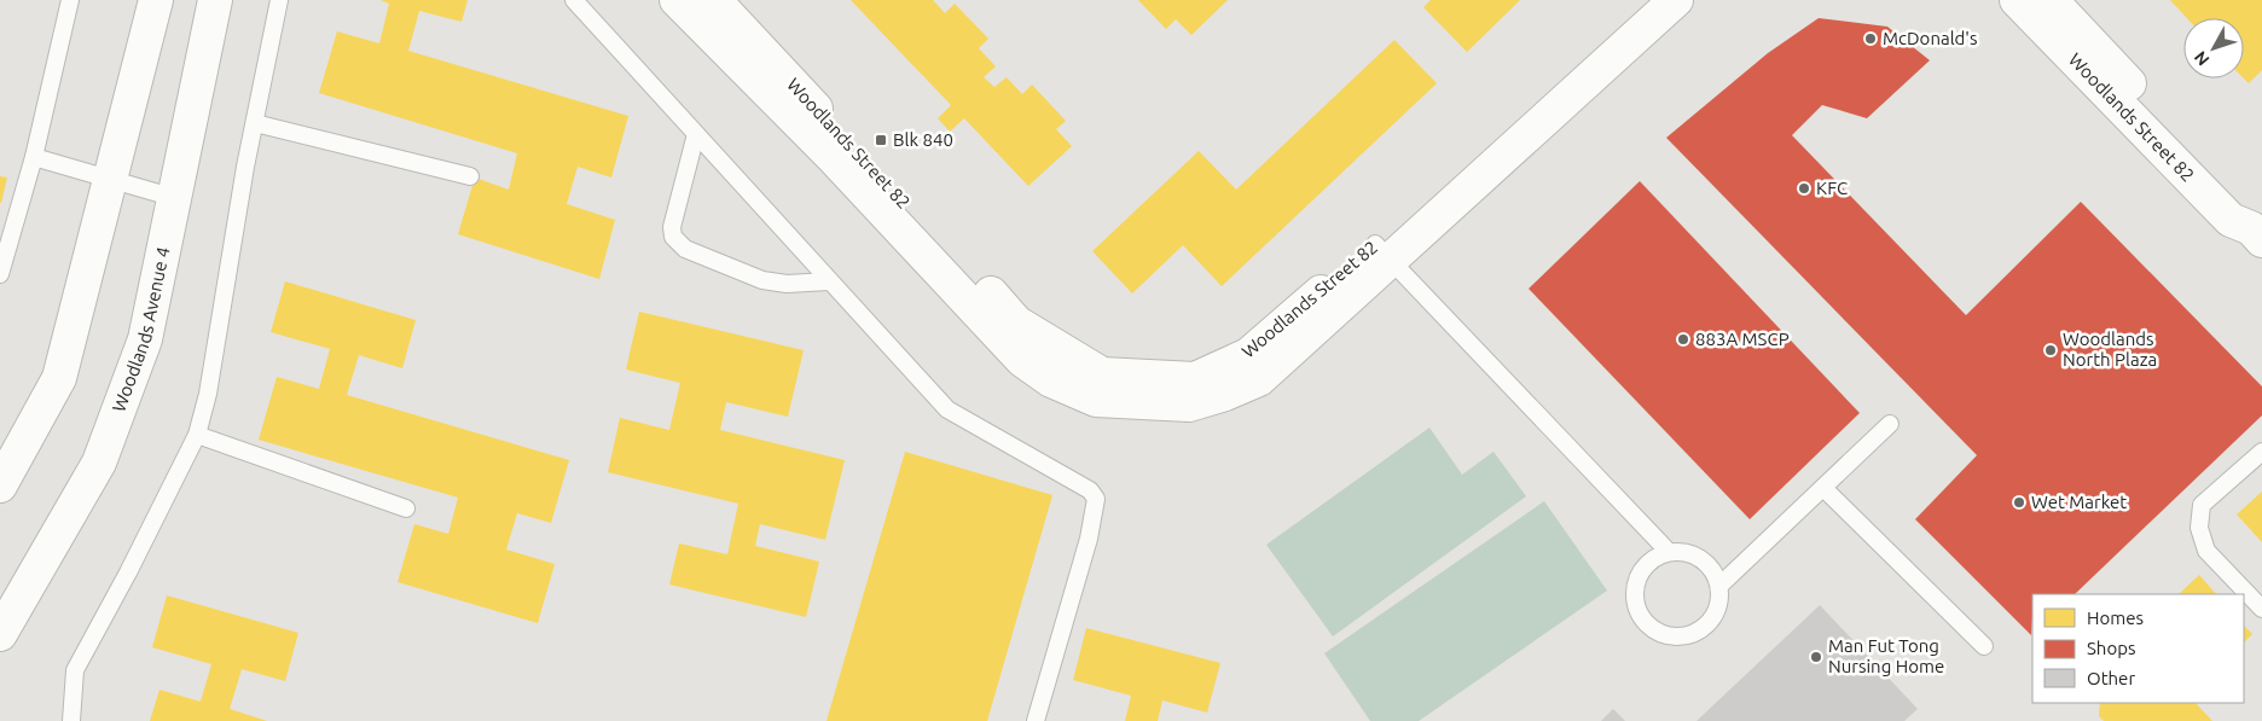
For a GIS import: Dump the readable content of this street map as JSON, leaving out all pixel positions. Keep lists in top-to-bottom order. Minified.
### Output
{"streets":{"street":["Woodlands Street 82","Woodlands Avenue 4"]},"places":{"other":["McDonald's","KFC","883A MSCP","Woodlands North Plaza","Wet Market","Man Fut Tong Nursing Home"],"transit":["Blk 840"]},"legend":["Homes","Shops","Other"],"north":"bottom left"}
